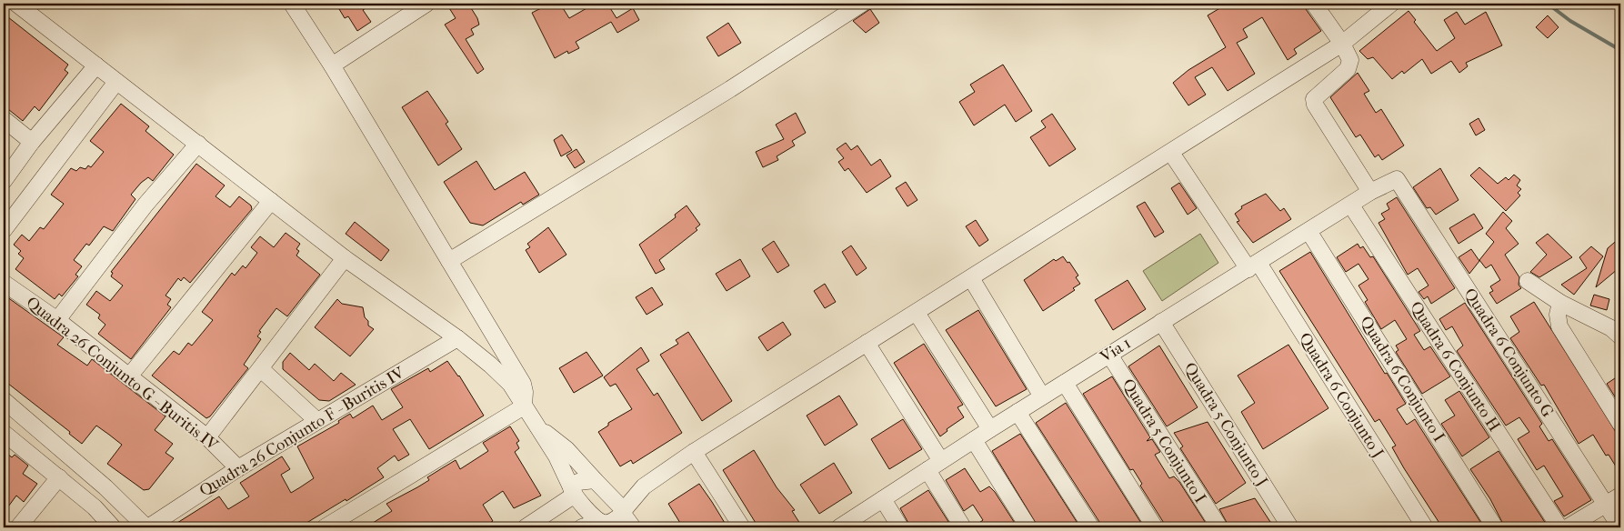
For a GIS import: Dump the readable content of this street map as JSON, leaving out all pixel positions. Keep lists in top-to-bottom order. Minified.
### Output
{"streets":{"street":["Via 1","Quadra 6 Conjunto G","Quadra 6 Conjunto H","Quadra 26 Conjunto G - Buritis IV","Quadra 6 Conjunto I","Quadra 6 Conjunto J","Quadra 5 Conjunto J","Quadra 26 Conjunto F - Buritis IV","Quadra 5 Conjunto I"]},"crossings":[["Via 1","Quadra 6 Conjunto G"],["Via 1","Quadra 6 Conjunto H"],["Via 1","Quadra 6 Conjunto I"],["Via 1","Quadra 6 Conjunto J"],["Via 1","Quadra 5 Conjunto J"],["Via 1","Quadra 5 Conjunto I"],["Quadra 26 Conjunto G - Buritis IV","Quadra 26 Conjunto F - Buritis IV"]]}
